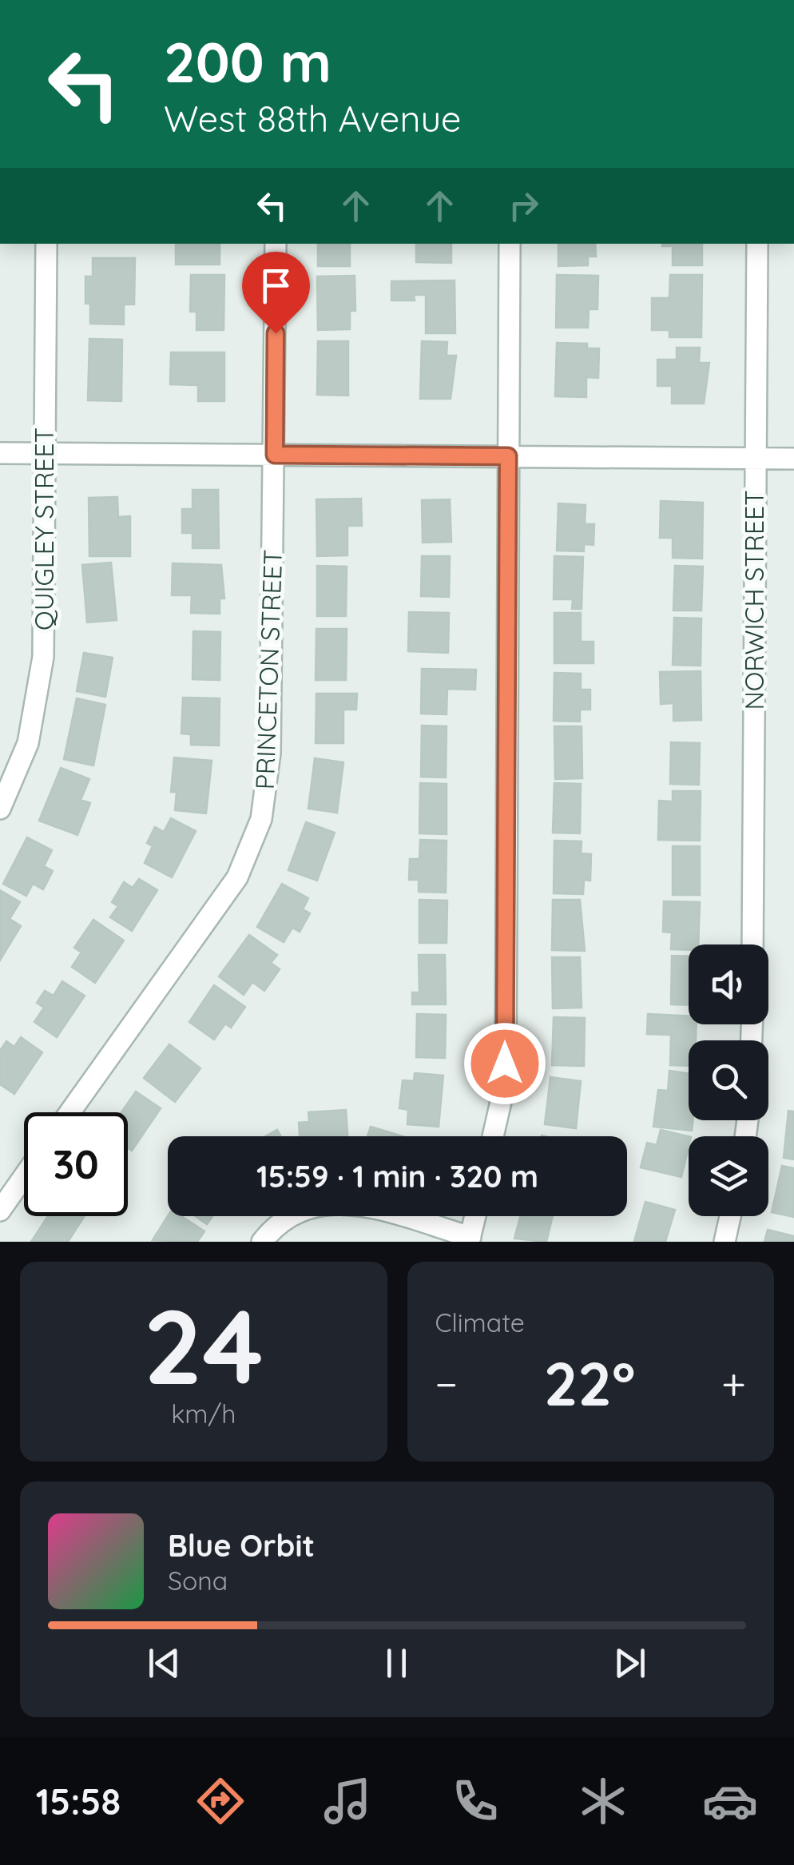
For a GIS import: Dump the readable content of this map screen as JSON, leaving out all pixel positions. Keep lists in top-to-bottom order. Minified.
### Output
{"streets":{"street":["QUIGLEY STREET","NORWICH STREET","PRINCETON STREET"]},"page":{"turn":["200 m","West 88th Avenue"],"limit":"30","trip":"15:59 · 1 min · 320 m","tile":[["24","km/h"],"Climate"],"heat":["−","22°","+"],"song":["Blue Orbit","Sona"],"tabs":"15:58"}}
